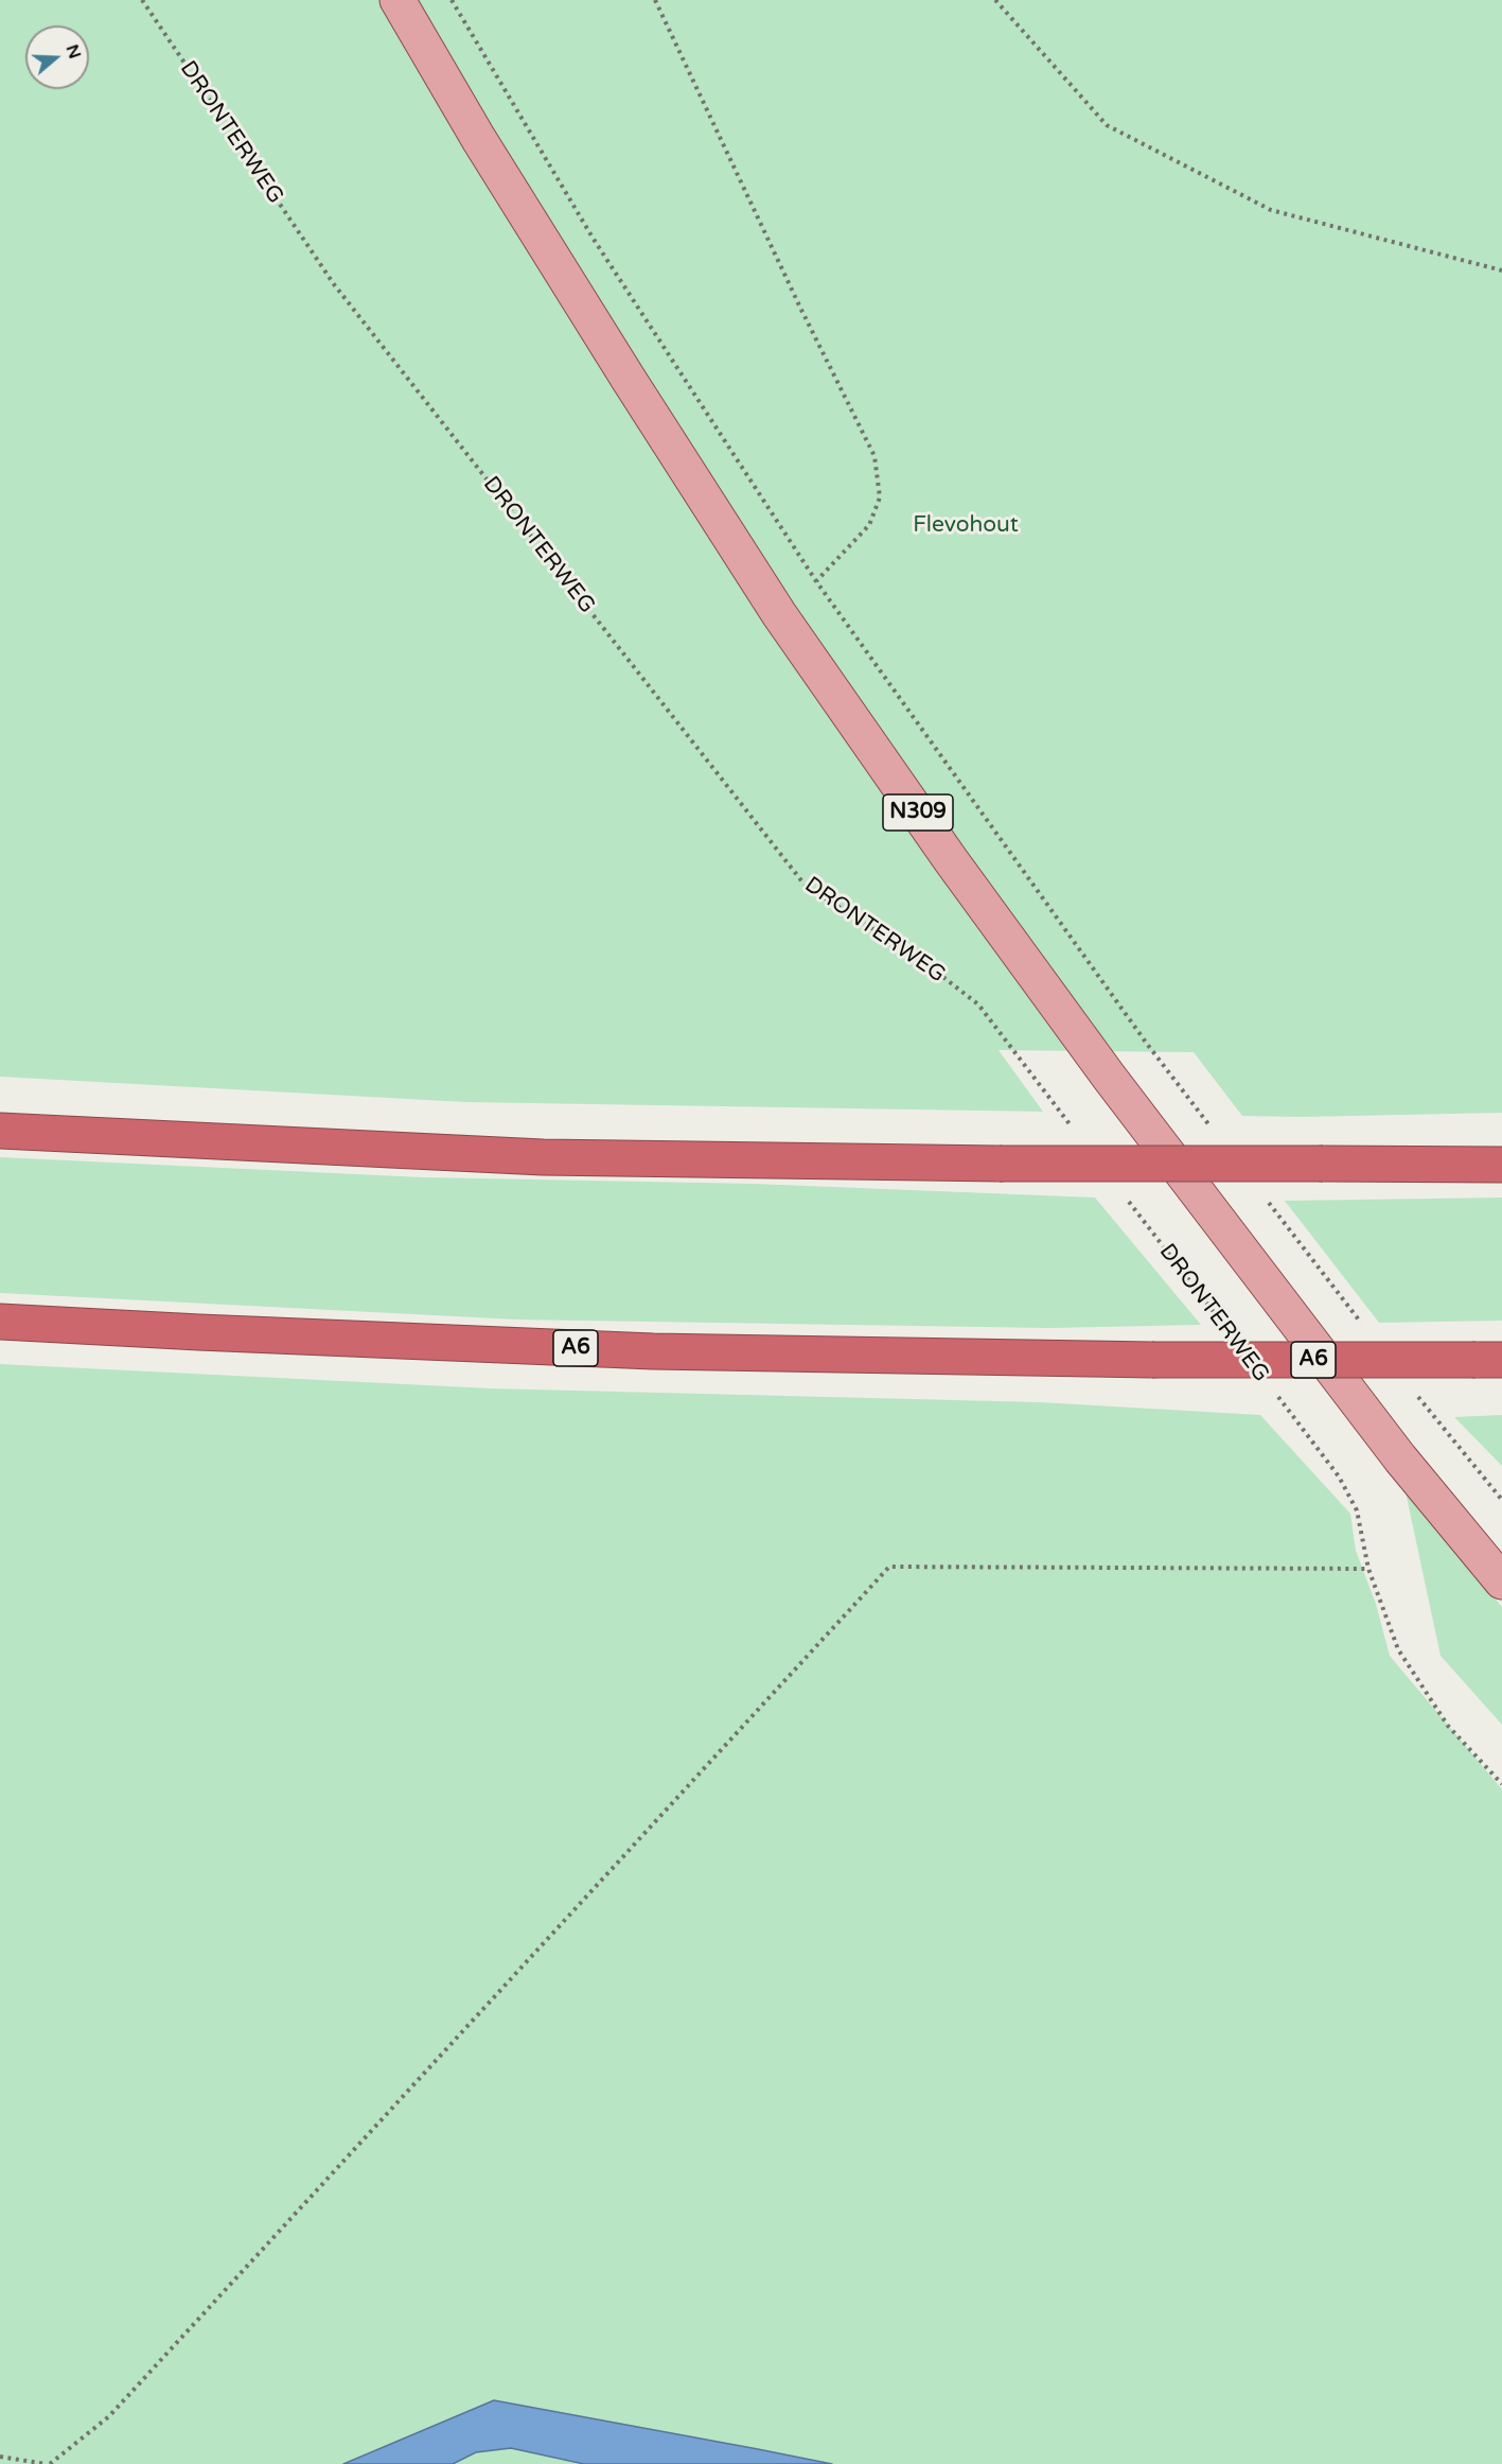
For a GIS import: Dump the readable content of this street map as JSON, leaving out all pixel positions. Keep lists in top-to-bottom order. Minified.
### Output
{"streets":{"highway":["A6"],"main road":["N309"],"path":["DRONTERWEG"]},"parks":["Flevohout"],"north":"right"}
